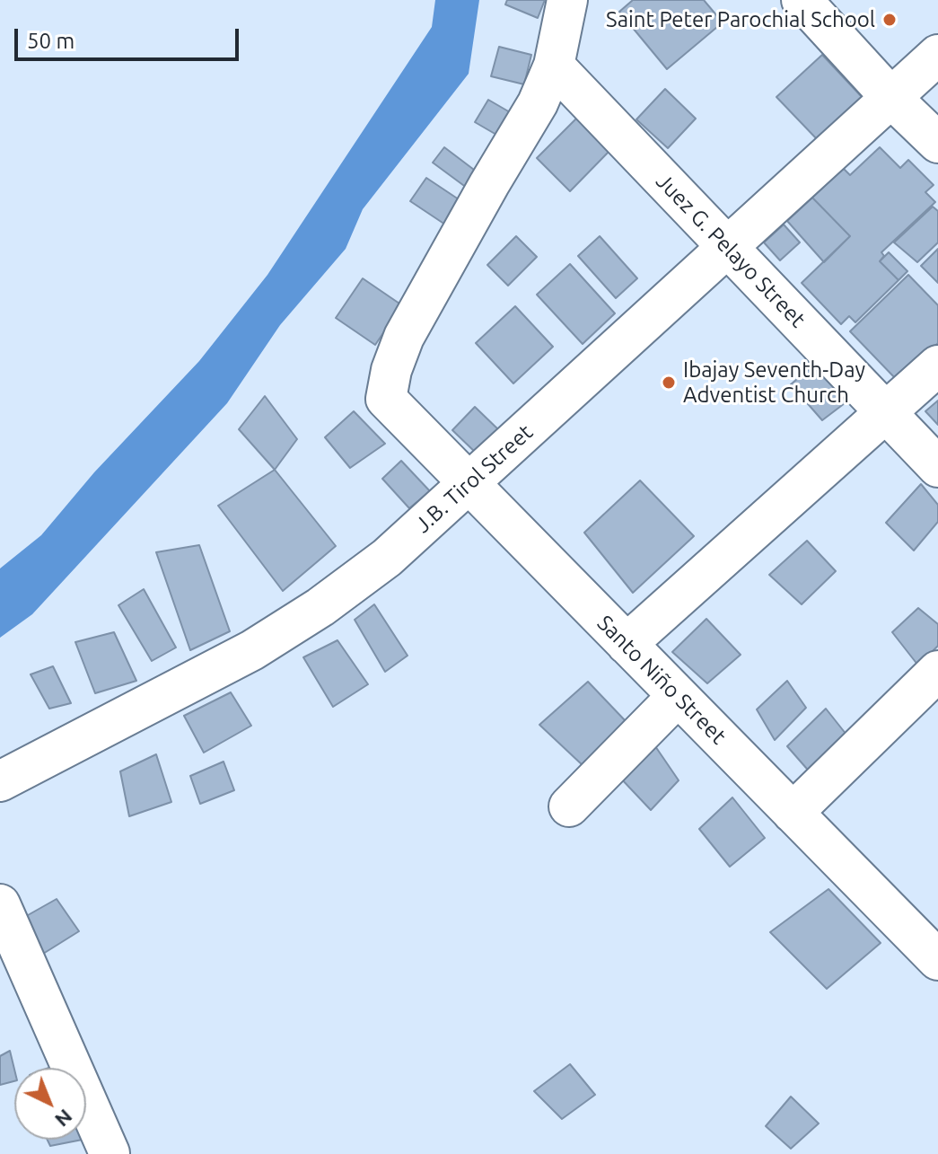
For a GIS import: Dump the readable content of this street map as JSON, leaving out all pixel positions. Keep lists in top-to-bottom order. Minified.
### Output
{"streets":{"street":["Juez G. Pelayo Street","J.B. Tirol Street","Santo Niño Street"]},"crossings":[["Juez G. Pelayo Street","J.B. Tirol Street"],["Juez G. Pelayo Street","Santo Niño Street"],["J.B. Tirol Street","Santo Niño Street"]],"places":["Saint Peter Parochial School","Ibajay Seventh-Day Adventist Church"],"scale_bar":"50 m","north":"bottom right"}
